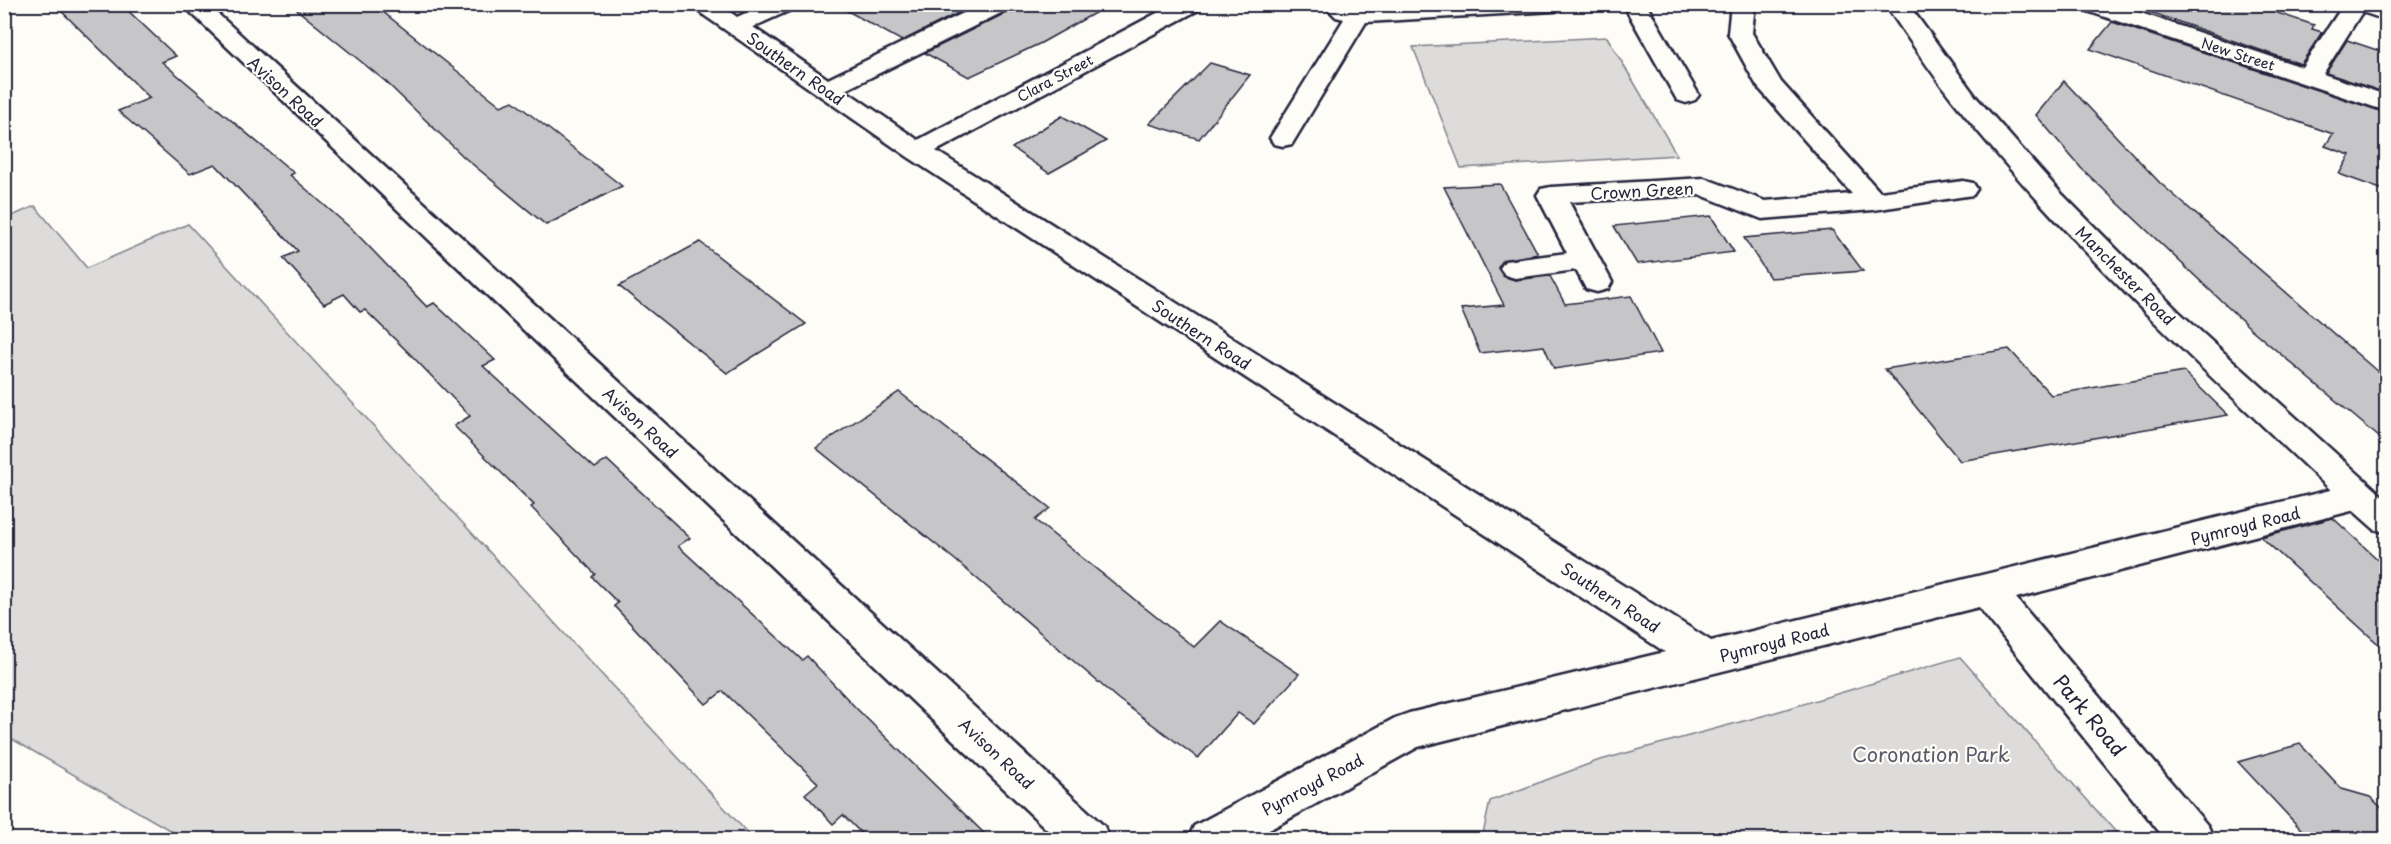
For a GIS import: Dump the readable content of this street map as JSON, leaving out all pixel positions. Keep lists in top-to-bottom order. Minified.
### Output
{"streets":{"street":["New Street","Southern Road","Clara Street","Avison Road","Crown Green","Manchester Road","Pymroyd Road","Park Road"]},"crossings":[["Southern Road","Clara Street"],["Southern Road","Pymroyd Road"],["Manchester Road","Pymroyd Road"],["Pymroyd Road","Park Road"]],"parks":["Coronation Park"]}
